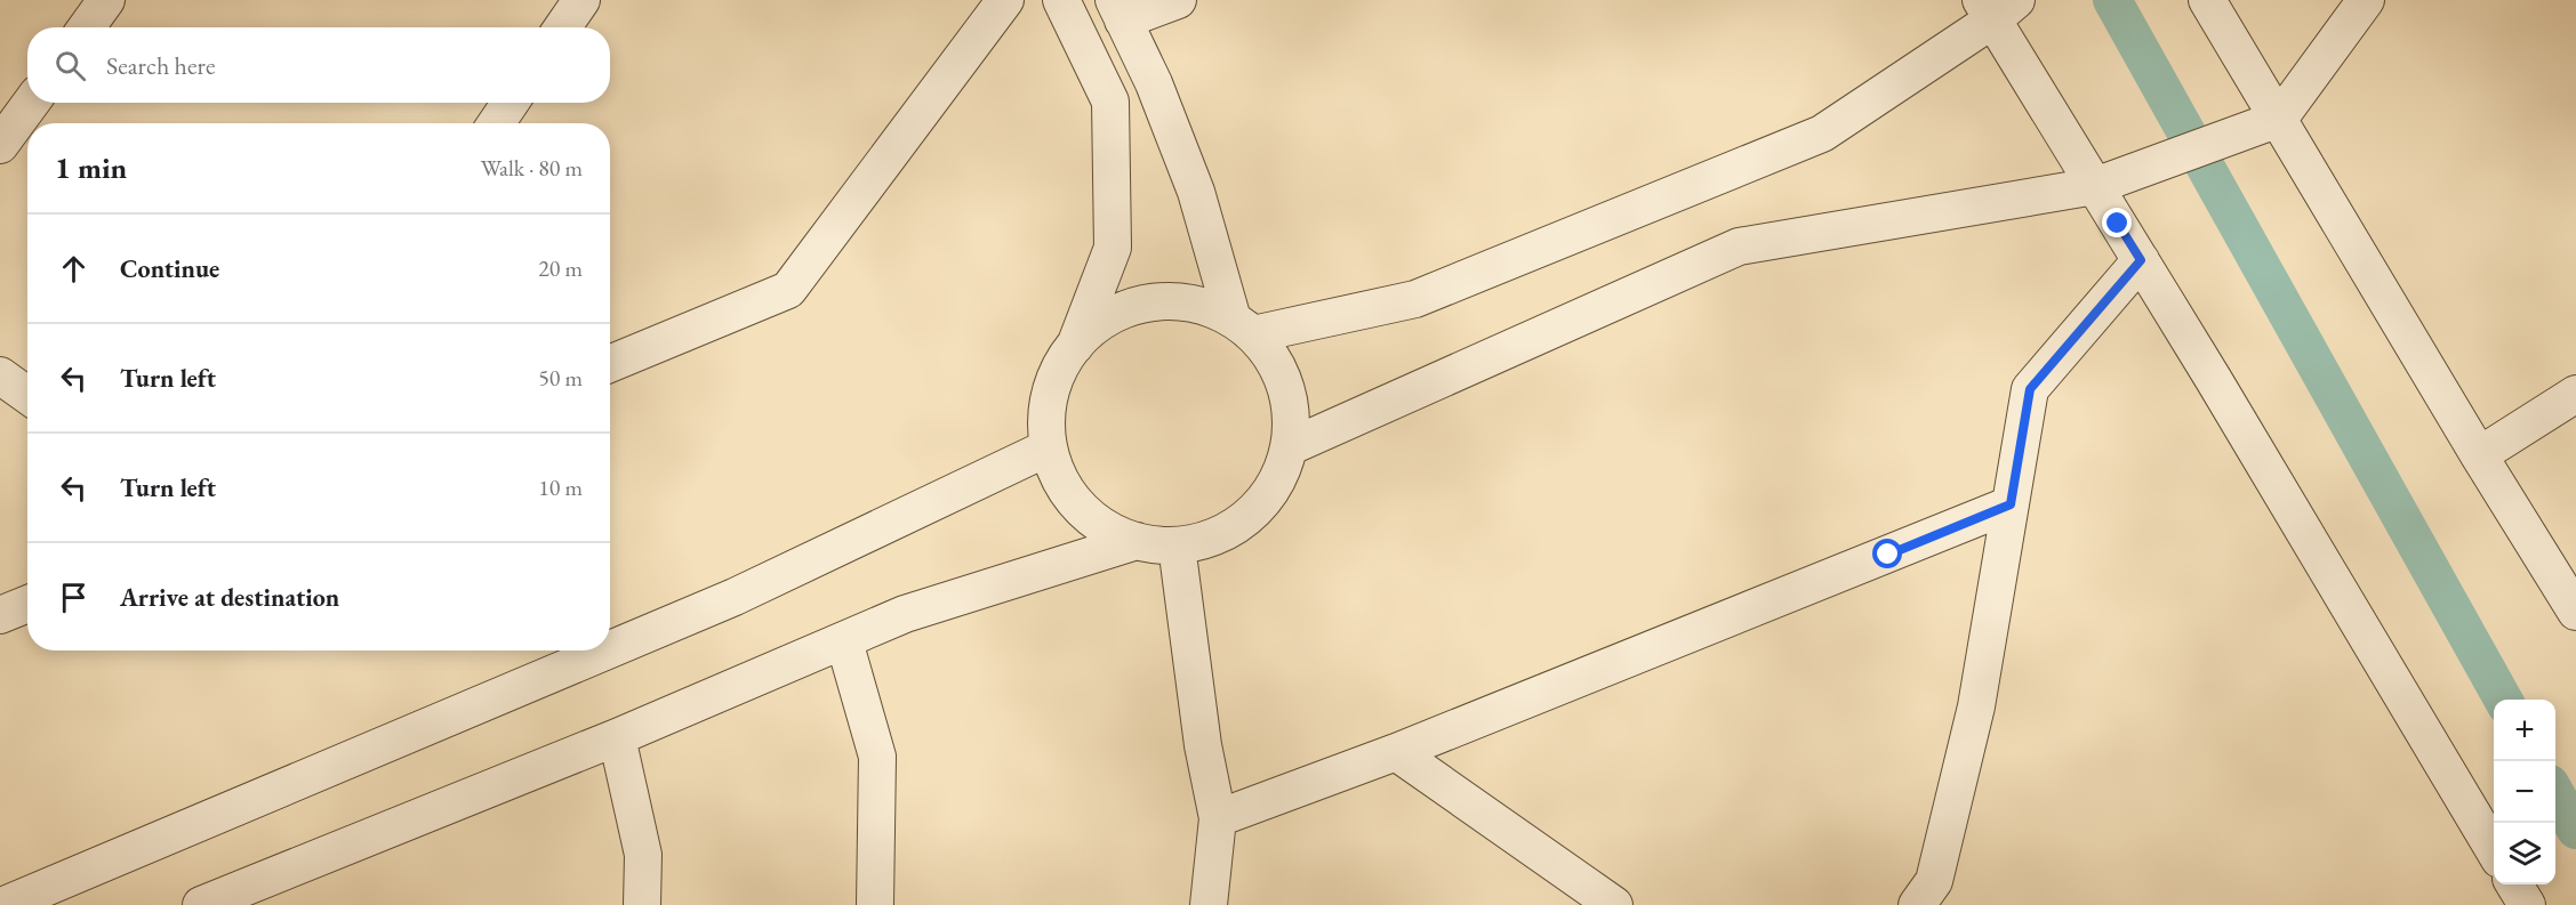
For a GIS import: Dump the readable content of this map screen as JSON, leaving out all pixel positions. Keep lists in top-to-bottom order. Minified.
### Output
{"page":{"search":"Search here","heading":["1 min","Walk · 80 m"],"list":[["Continue","20 m"],["Turn left","50 m"],["Turn left","10 m"],"Arrive at destination"],"map_buttons":["+","−"]}}
